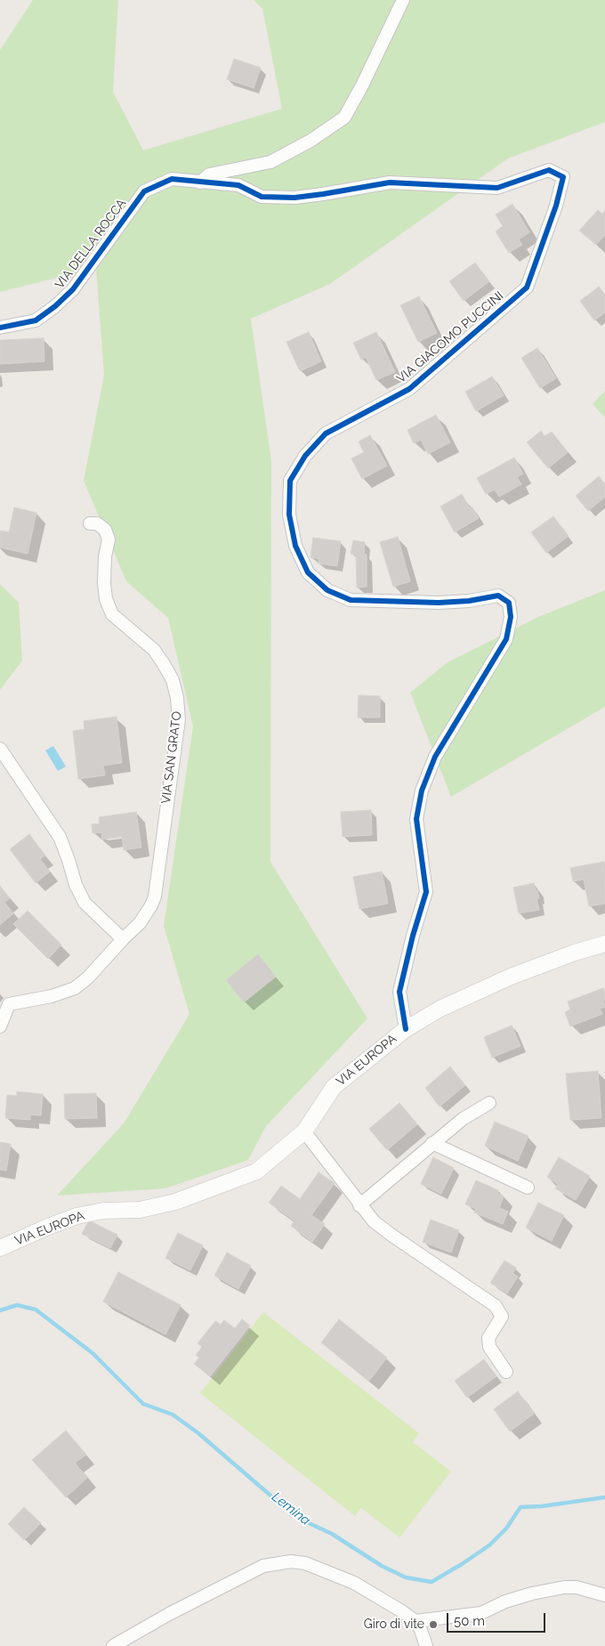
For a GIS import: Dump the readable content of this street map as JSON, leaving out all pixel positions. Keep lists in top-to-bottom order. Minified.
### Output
{"streets":{"street":["VIA DELLA ROCCA","VIA GIACOMO PUCCINI","VIA SAN GRATO","VIA EUROPA"]},"crossings":[["VIA DELLA ROCCA","VIA GIACOMO PUCCINI"],["VIA GIACOMO PUCCINI","VIA EUROPA"]],"water":["Lemina"],"places":["Giro di vite"],"scale_bar":"50 m"}
